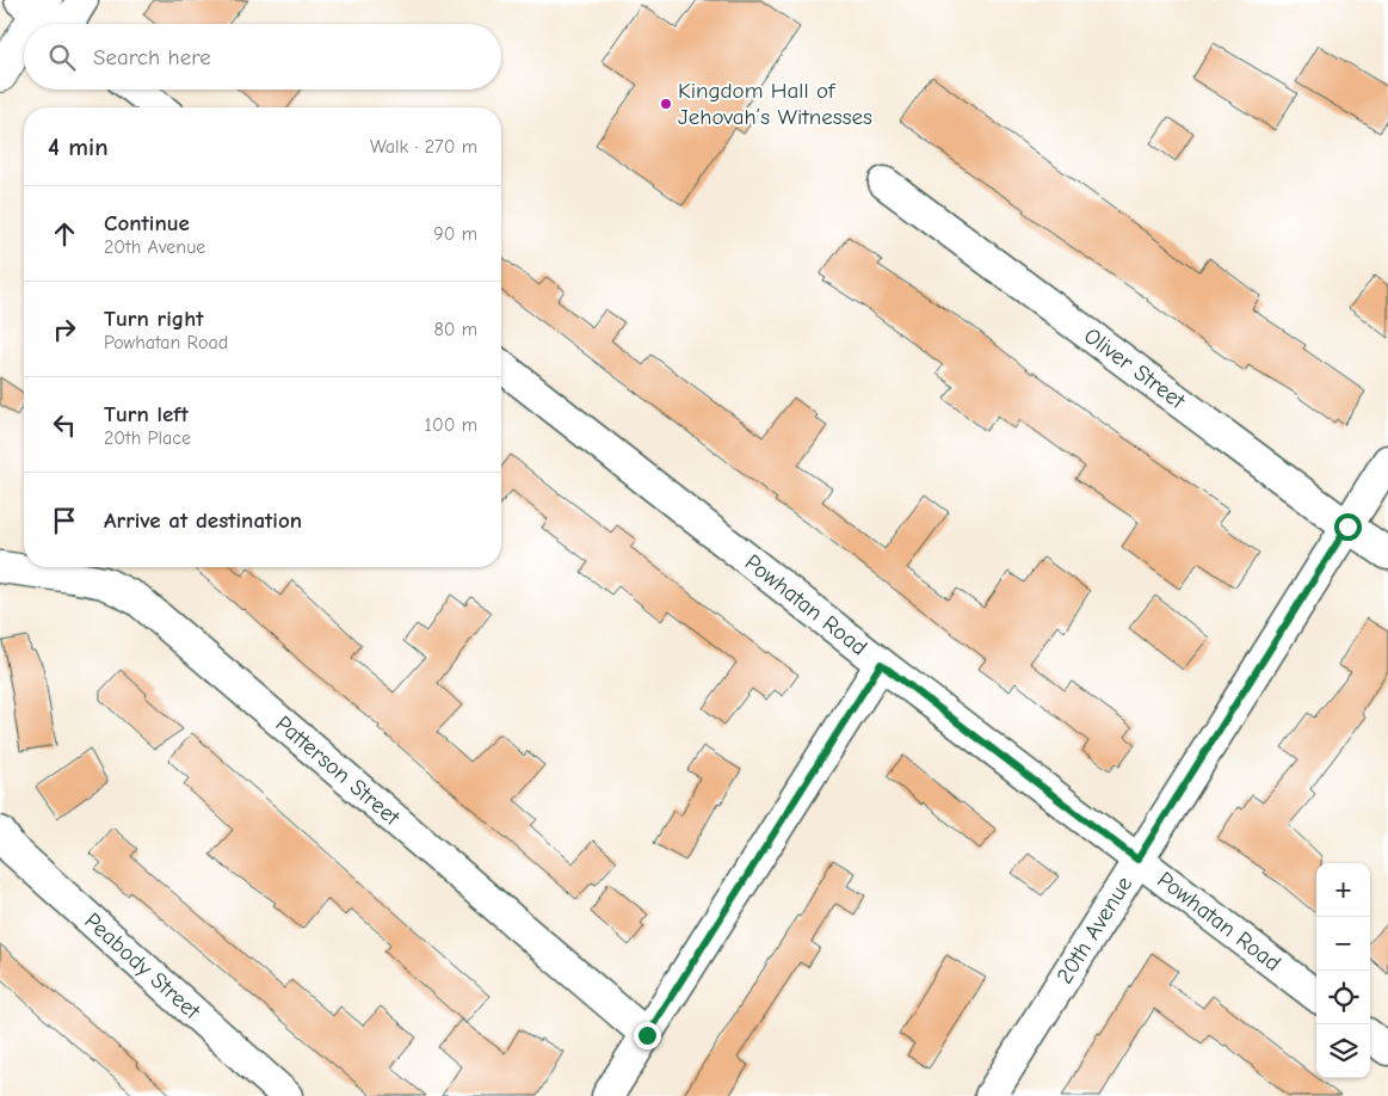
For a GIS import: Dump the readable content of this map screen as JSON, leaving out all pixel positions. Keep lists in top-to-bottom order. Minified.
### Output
{"streets":{"street":["Oliver Street","Powhatan Road","Patterson Street","20th Avenue","Peabody Street"]},"crossings":[["Oliver Street","20th Avenue"],["Powhatan Road","20th Avenue"]],"places":["Kingdom Hall of Jehovah’s Witnesses"],"page":{"search":"Search here","heading":["4 min","Walk · 270 m"],"list":[["Continue","20th Avenue","90 m"],["Turn right","Powhatan Road","80 m"],["Turn left","20th Place","100 m"],"Arrive at destination"],"map_buttons":["+","−"]}}
